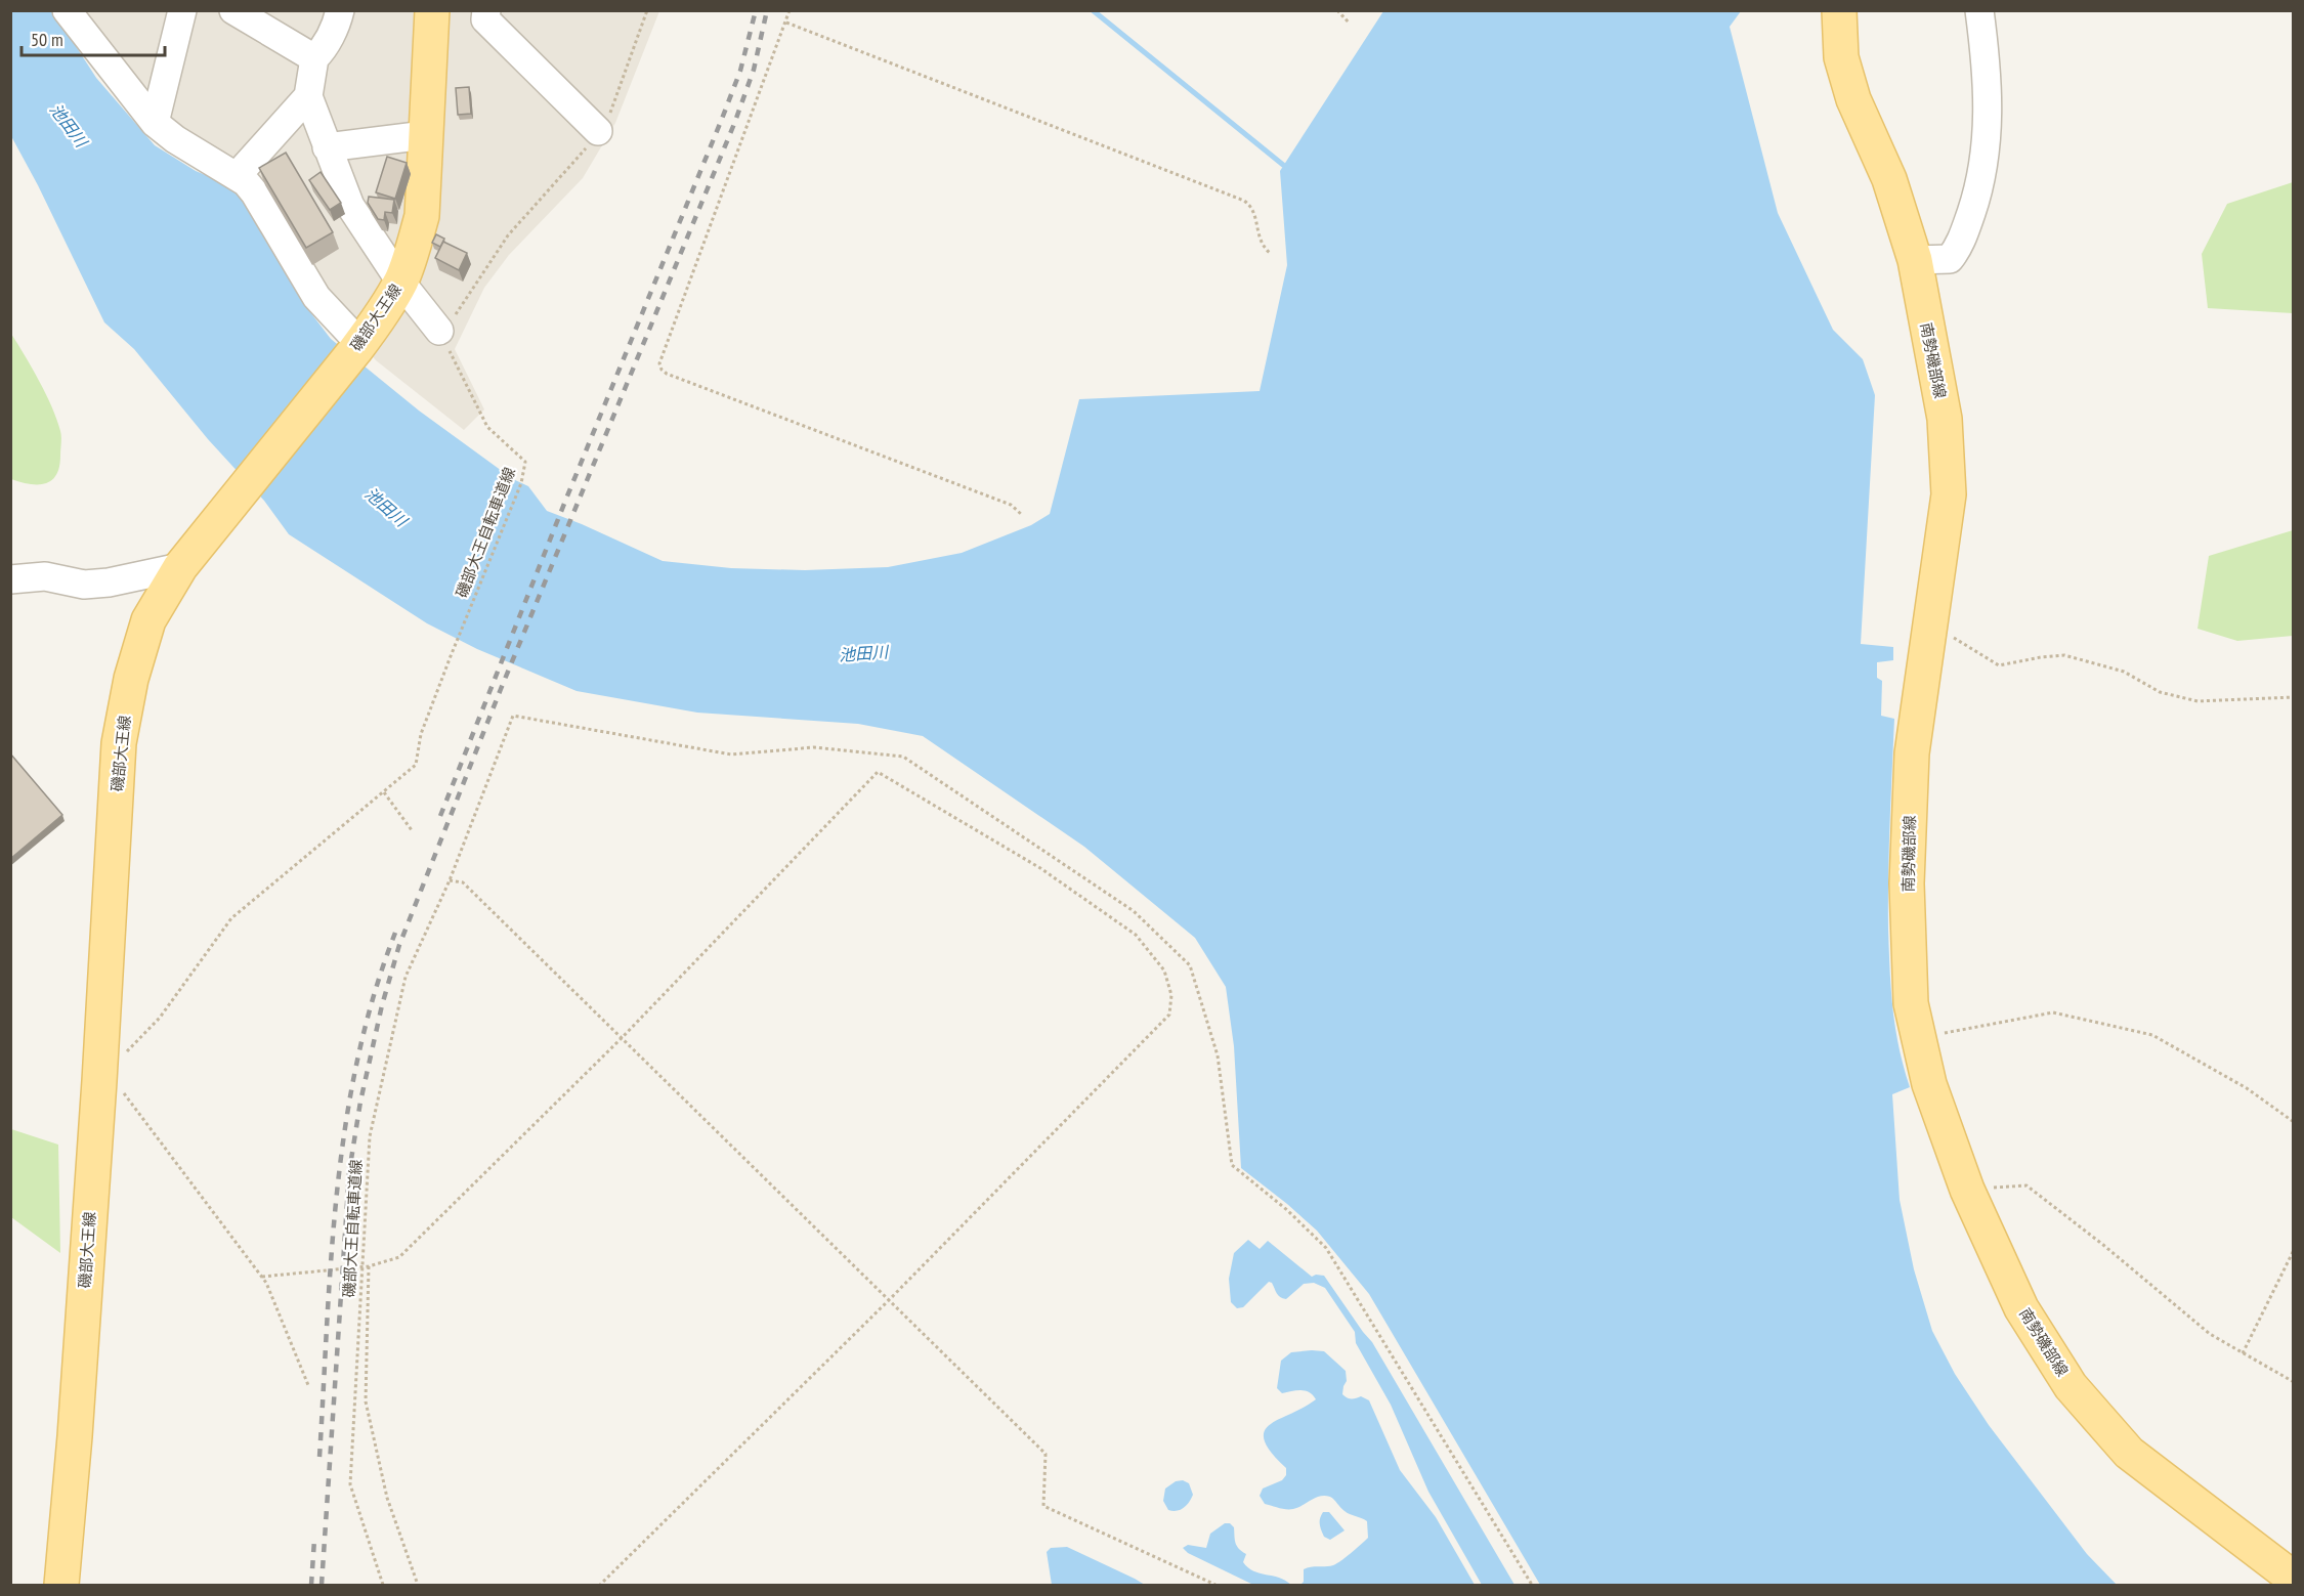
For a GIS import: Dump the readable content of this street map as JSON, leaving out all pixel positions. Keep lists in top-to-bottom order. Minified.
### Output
{"streets":{"main road":["磯部大王線","南勢磯部線"],"path":["磯部大王自転車道線"]},"crossings":[["磯部大王線","磯部大王自転車道線"]],"water":["池田川"],"scale_bar":"50 m"}
